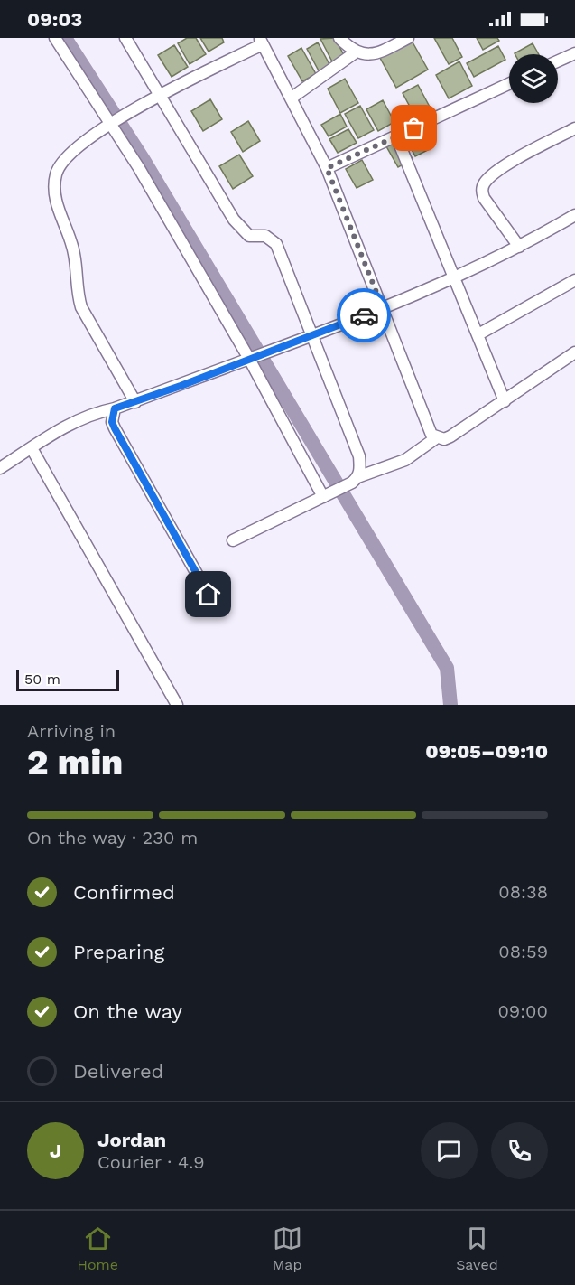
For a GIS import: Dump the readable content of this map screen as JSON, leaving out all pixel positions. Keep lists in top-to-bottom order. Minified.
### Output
{"scale_bar":"50 m","page":{"status":"09:03","scale":"50 m","heading":["2 min","Arriving in","09:05–09:10"],"panel":["Jordan","Courier · 4.9"],"bar":"On the way · 230 m","list":[["Confirmed","08:38"],["Preparing","08:59"],["On the way","09:00"],"Delivered"],"round":"J","tabs":["Home","Map","Saved"]}}
